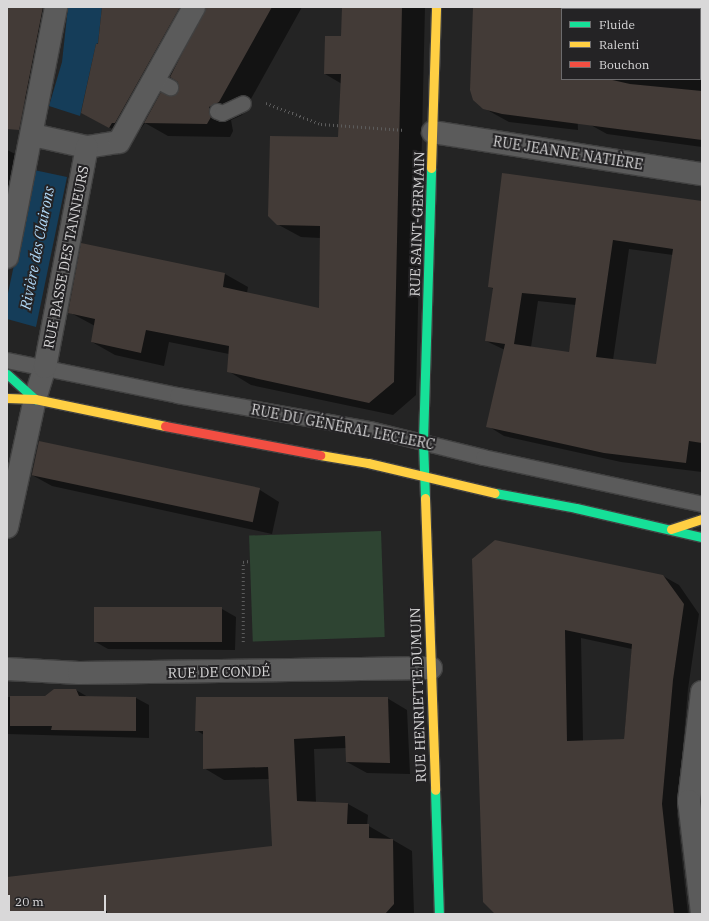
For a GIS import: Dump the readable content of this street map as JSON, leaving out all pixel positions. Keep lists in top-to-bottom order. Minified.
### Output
{"streets":{"street":["RUE JEANNE NATIÈRE","RUE SAINT-GERMAIN","RUE BASSE DES TANNEURS","RUE DE CONDÉ","RUE HENRIETTE DUMUIN"],"lane":["RUE DU GÉNÉRAL LECLERC"]},"crossings":[["RUE JEANNE NATIÈRE","RUE SAINT-GERMAIN"],["RUE SAINT-GERMAIN","RUE DU GÉNÉRAL LECLERC"],["RUE SAINT-GERMAIN","RUE HENRIETTE DUMUIN"],["RUE BASSE DES TANNEURS","RUE DU GÉNÉRAL LECLERC"],["RUE DE CONDÉ","RUE HENRIETTE DUMUIN"]],"water":["Rivière des Clairons"],"legend":["Fluide","Ralenti","Bouchon"],"scale_bar":"20 m"}
